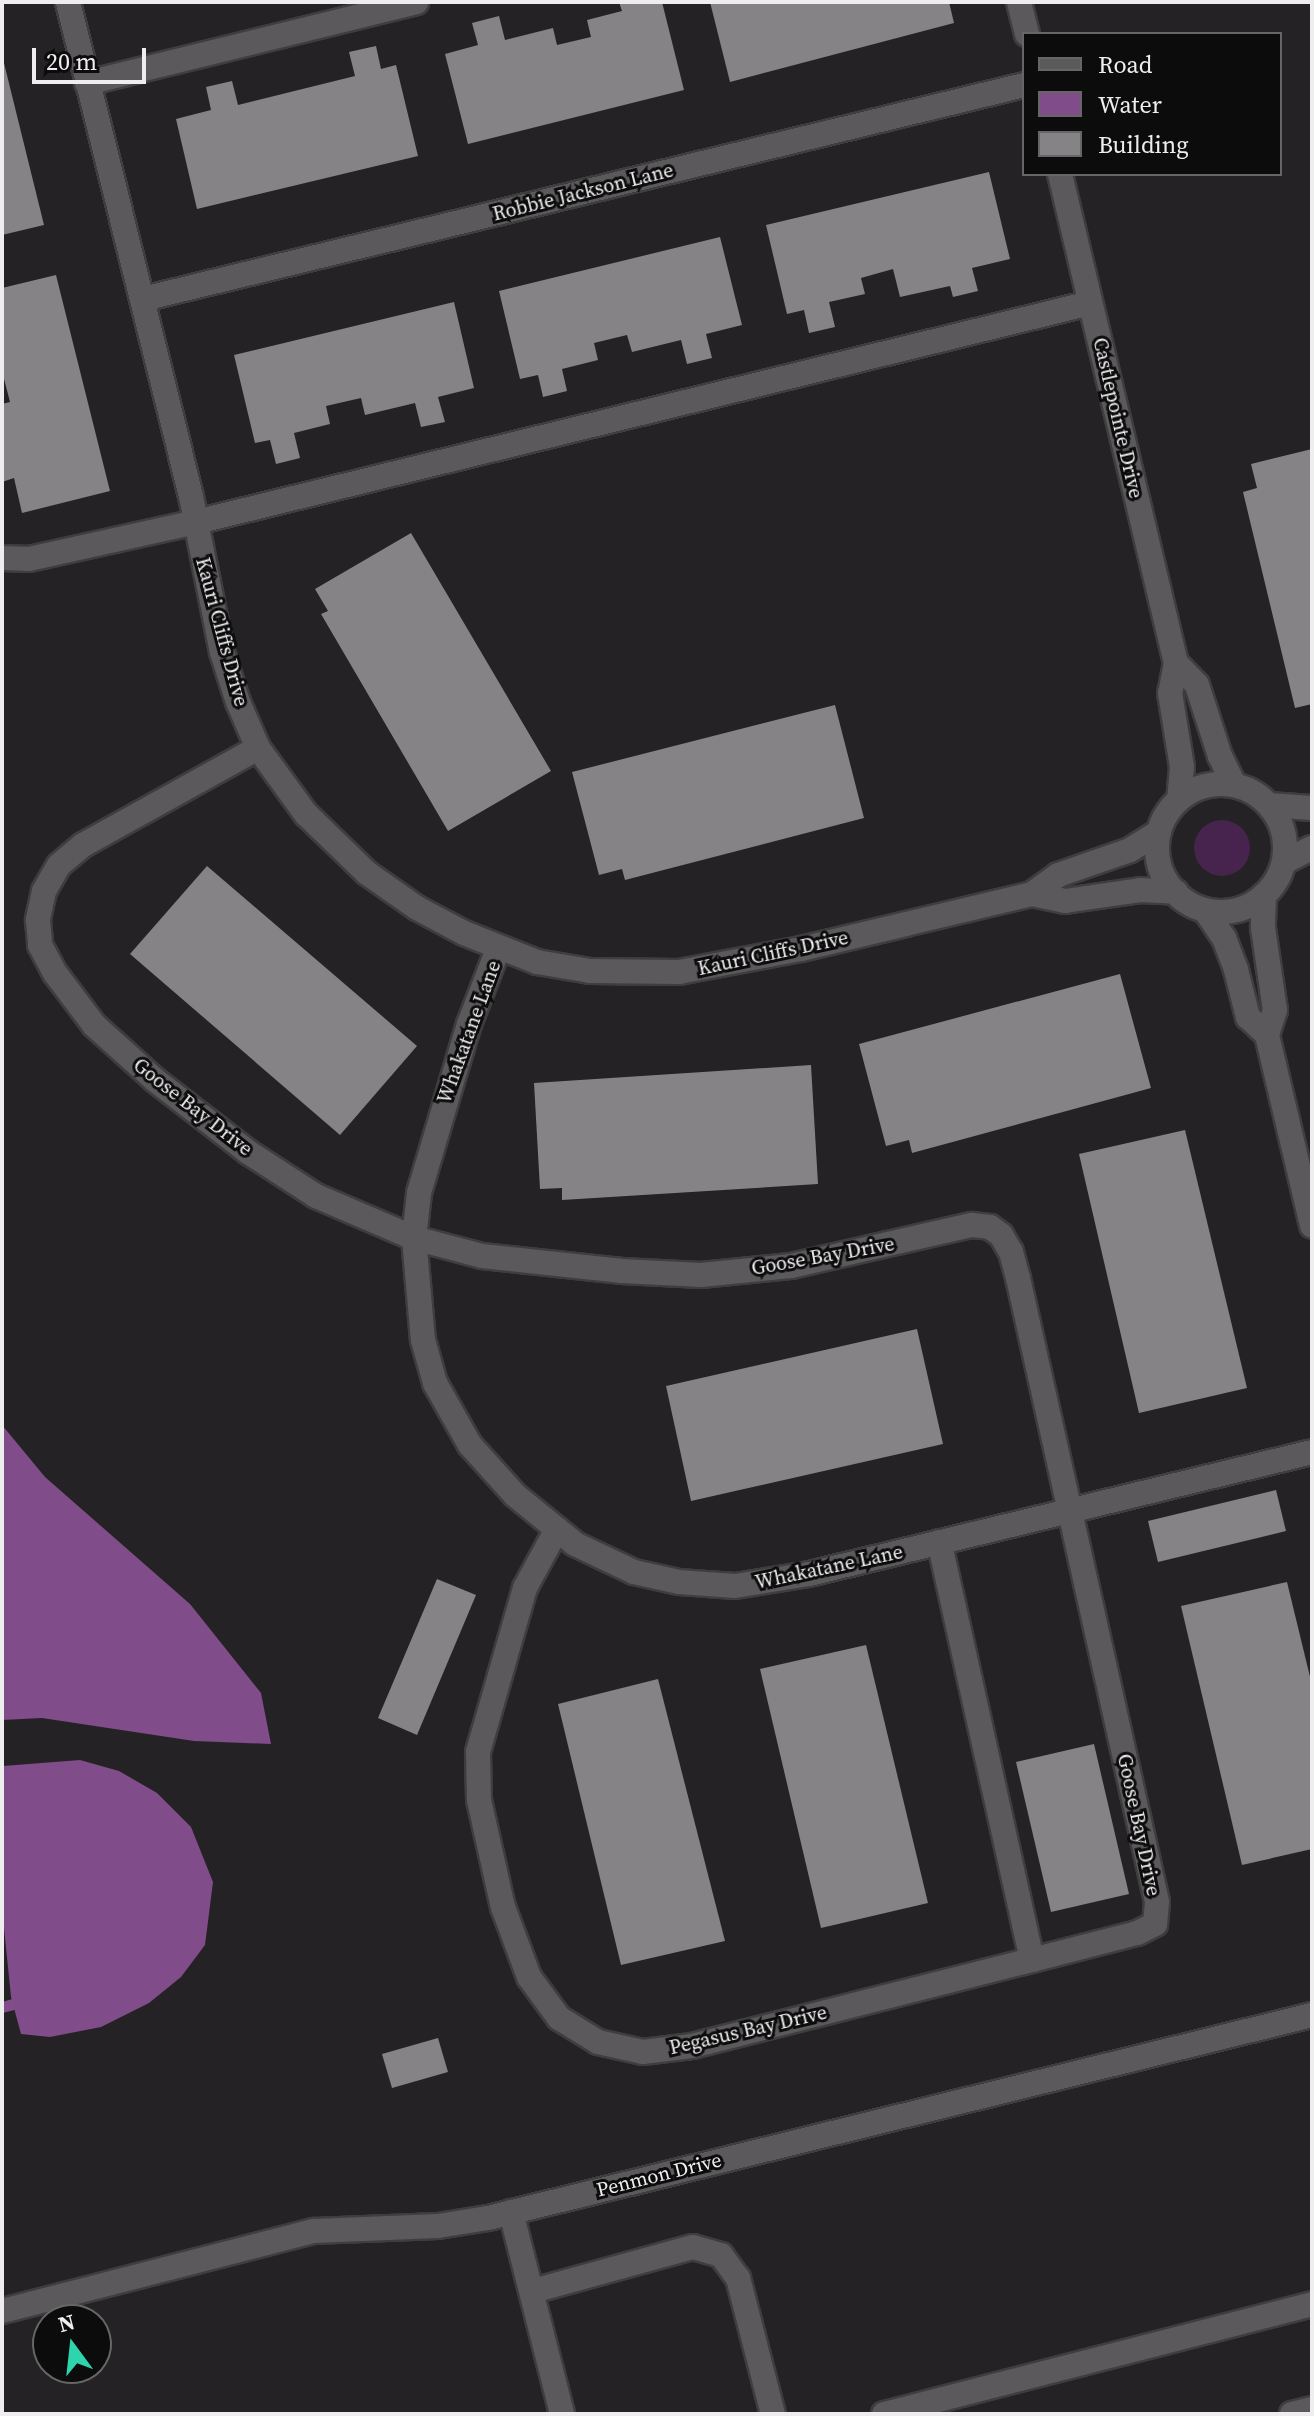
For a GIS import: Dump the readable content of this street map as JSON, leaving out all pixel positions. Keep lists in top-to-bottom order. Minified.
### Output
{"streets":{"street":["Robbie Jackson Lane","Castlepointe Drive","Kauri Cliffs Drive","Whakatane Lane","Goose Bay Drive","Pegasus Bay Drive","Penmon Drive"]},"crossings":[["Robbie Jackson Lane","Kauri Cliffs Drive"],["Castlepointe Drive","Kauri Cliffs Drive"],["Kauri Cliffs Drive","Whakatane Lane"],["Kauri Cliffs Drive","Goose Bay Drive"],["Whakatane Lane","Goose Bay Drive"],["Whakatane Lane","Pegasus Bay Drive"],["Goose Bay Drive","Pegasus Bay Drive"]],"legend":["Road","Water","Building"],"scale_bar":"20 m","north":"top"}
